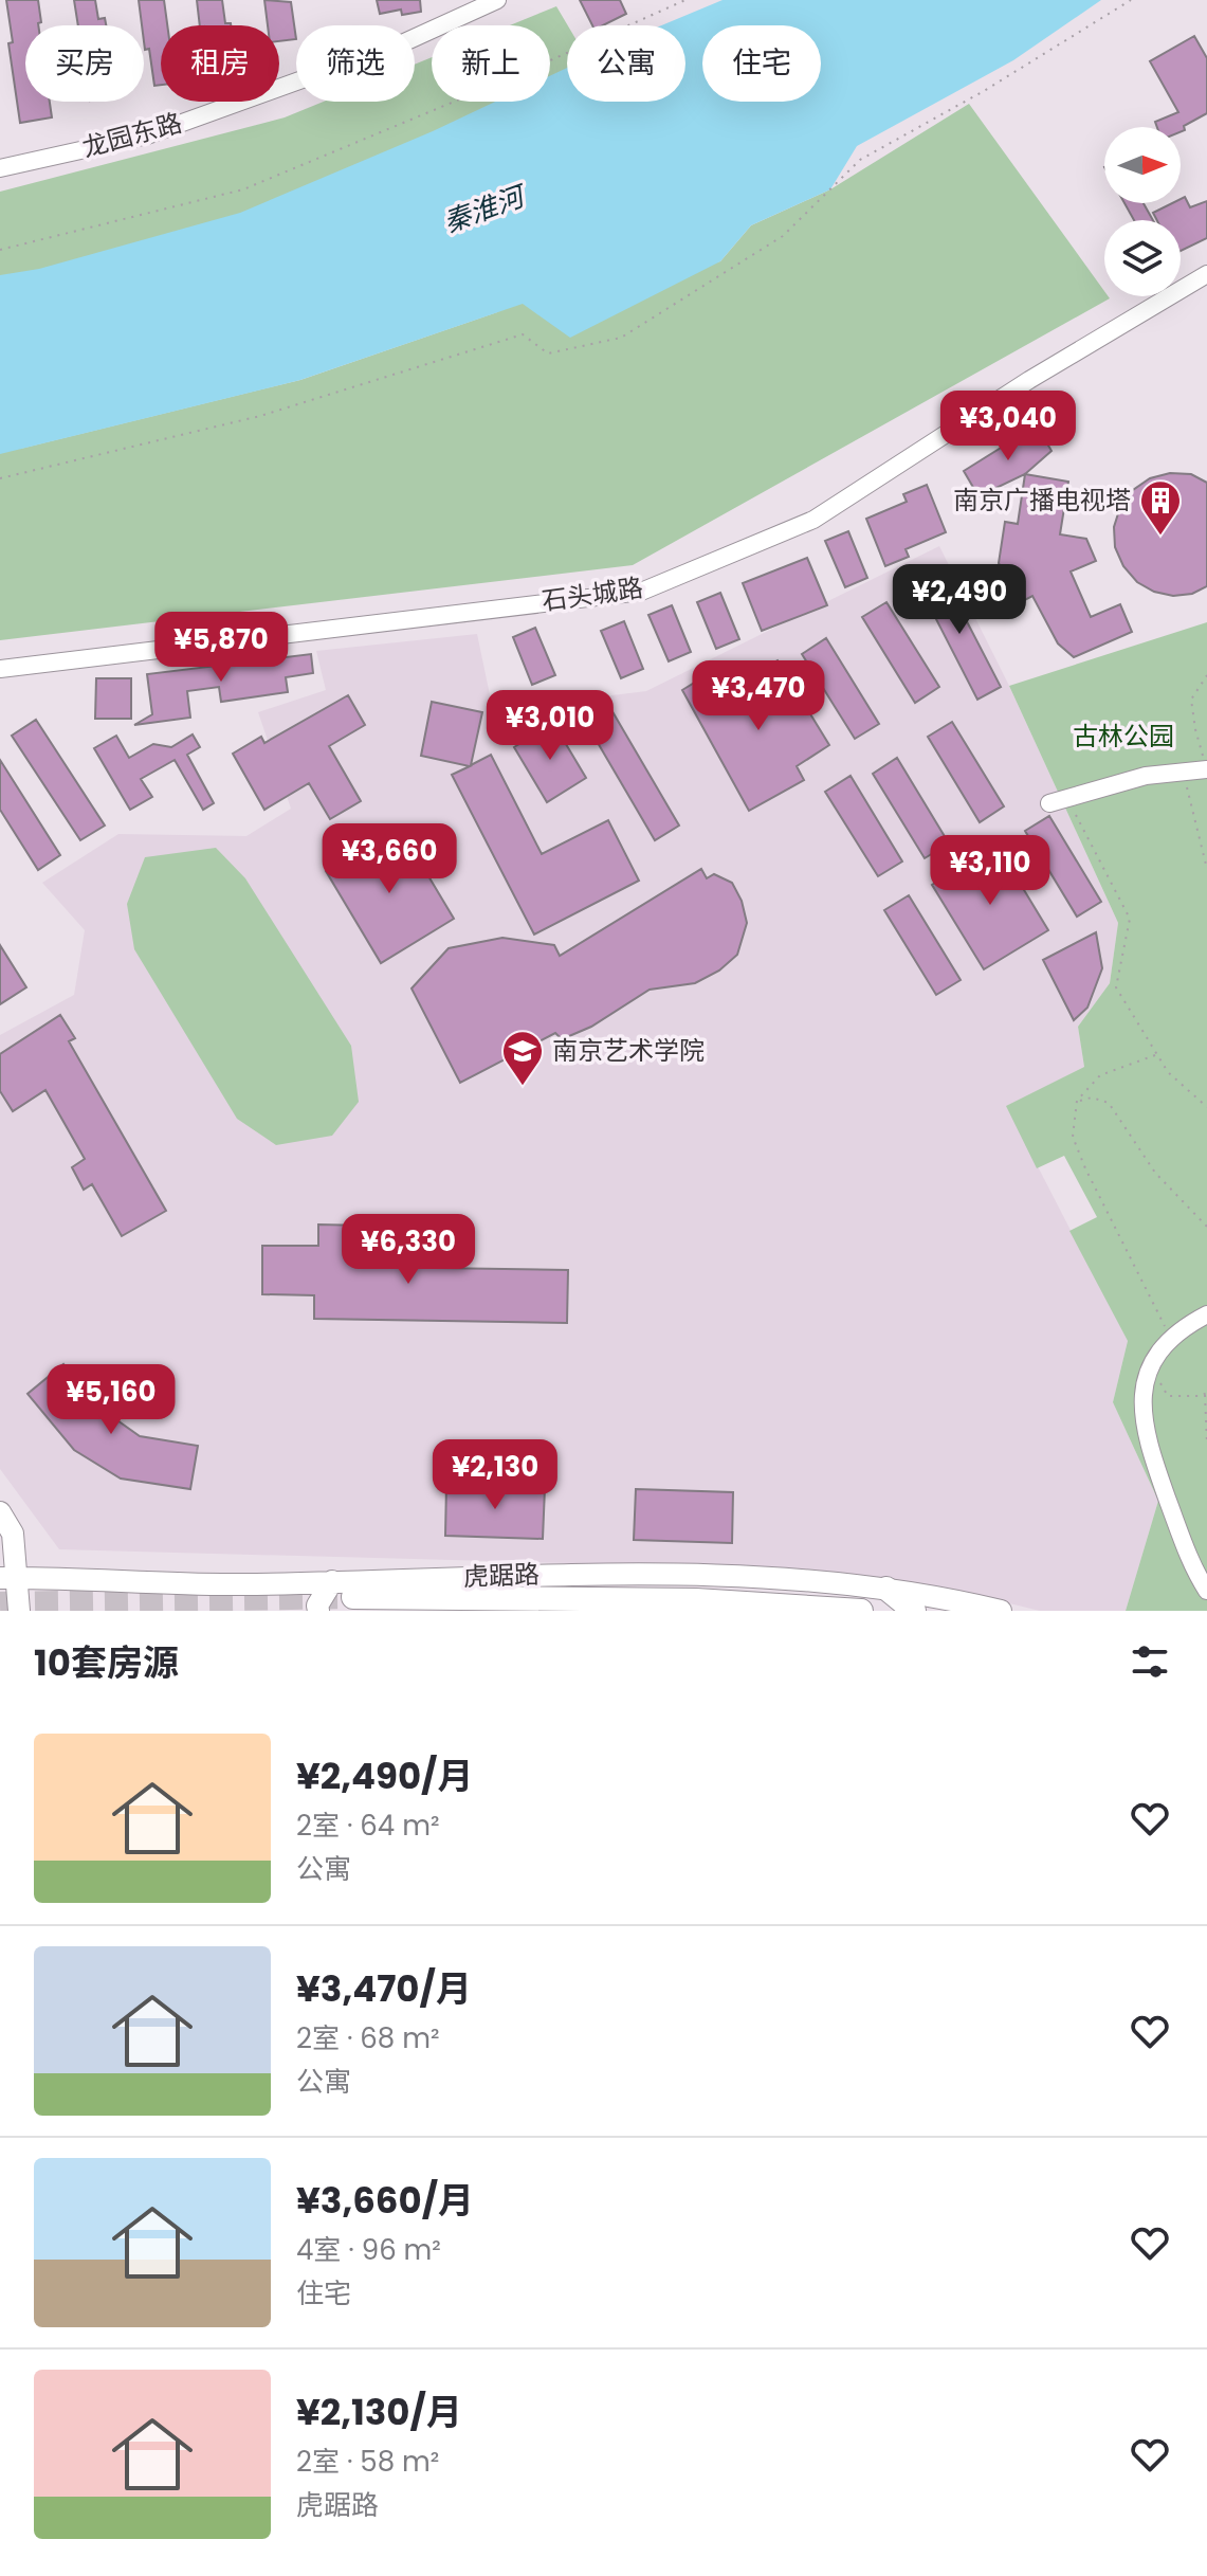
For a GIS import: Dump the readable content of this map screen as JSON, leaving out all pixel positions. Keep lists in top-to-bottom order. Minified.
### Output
{"streets":{"main road":["虎踞路"],"street":["龙园东路","石头城路"]},"water":["秦淮河"],"parks":["古林公园"],"places":{"building":["南京广播电视塔"],"school or university":["南京艺术学院"]},"north":"right","page":{"chip":["买房","租房","筛选","新上","公寓","住宅"],"price":["¥3,040","¥2,490","¥5,870","¥3,470","¥3,010","¥3,660","¥3,110","¥6,330","¥5,160","¥2,130"],"heading":"10套房源","list":[{"name":"¥2,490/月","note":"2室 · 64 m² · 公寓"},{"name":"¥3,470/月","note":"2室 · 68 m² · 公寓"},{"name":"¥3,660/月","note":"4室 · 96 m² · 住宅"},{"name":"¥2,130/月","note":"2室 · 58 m² · 虎踞路"}]}}
